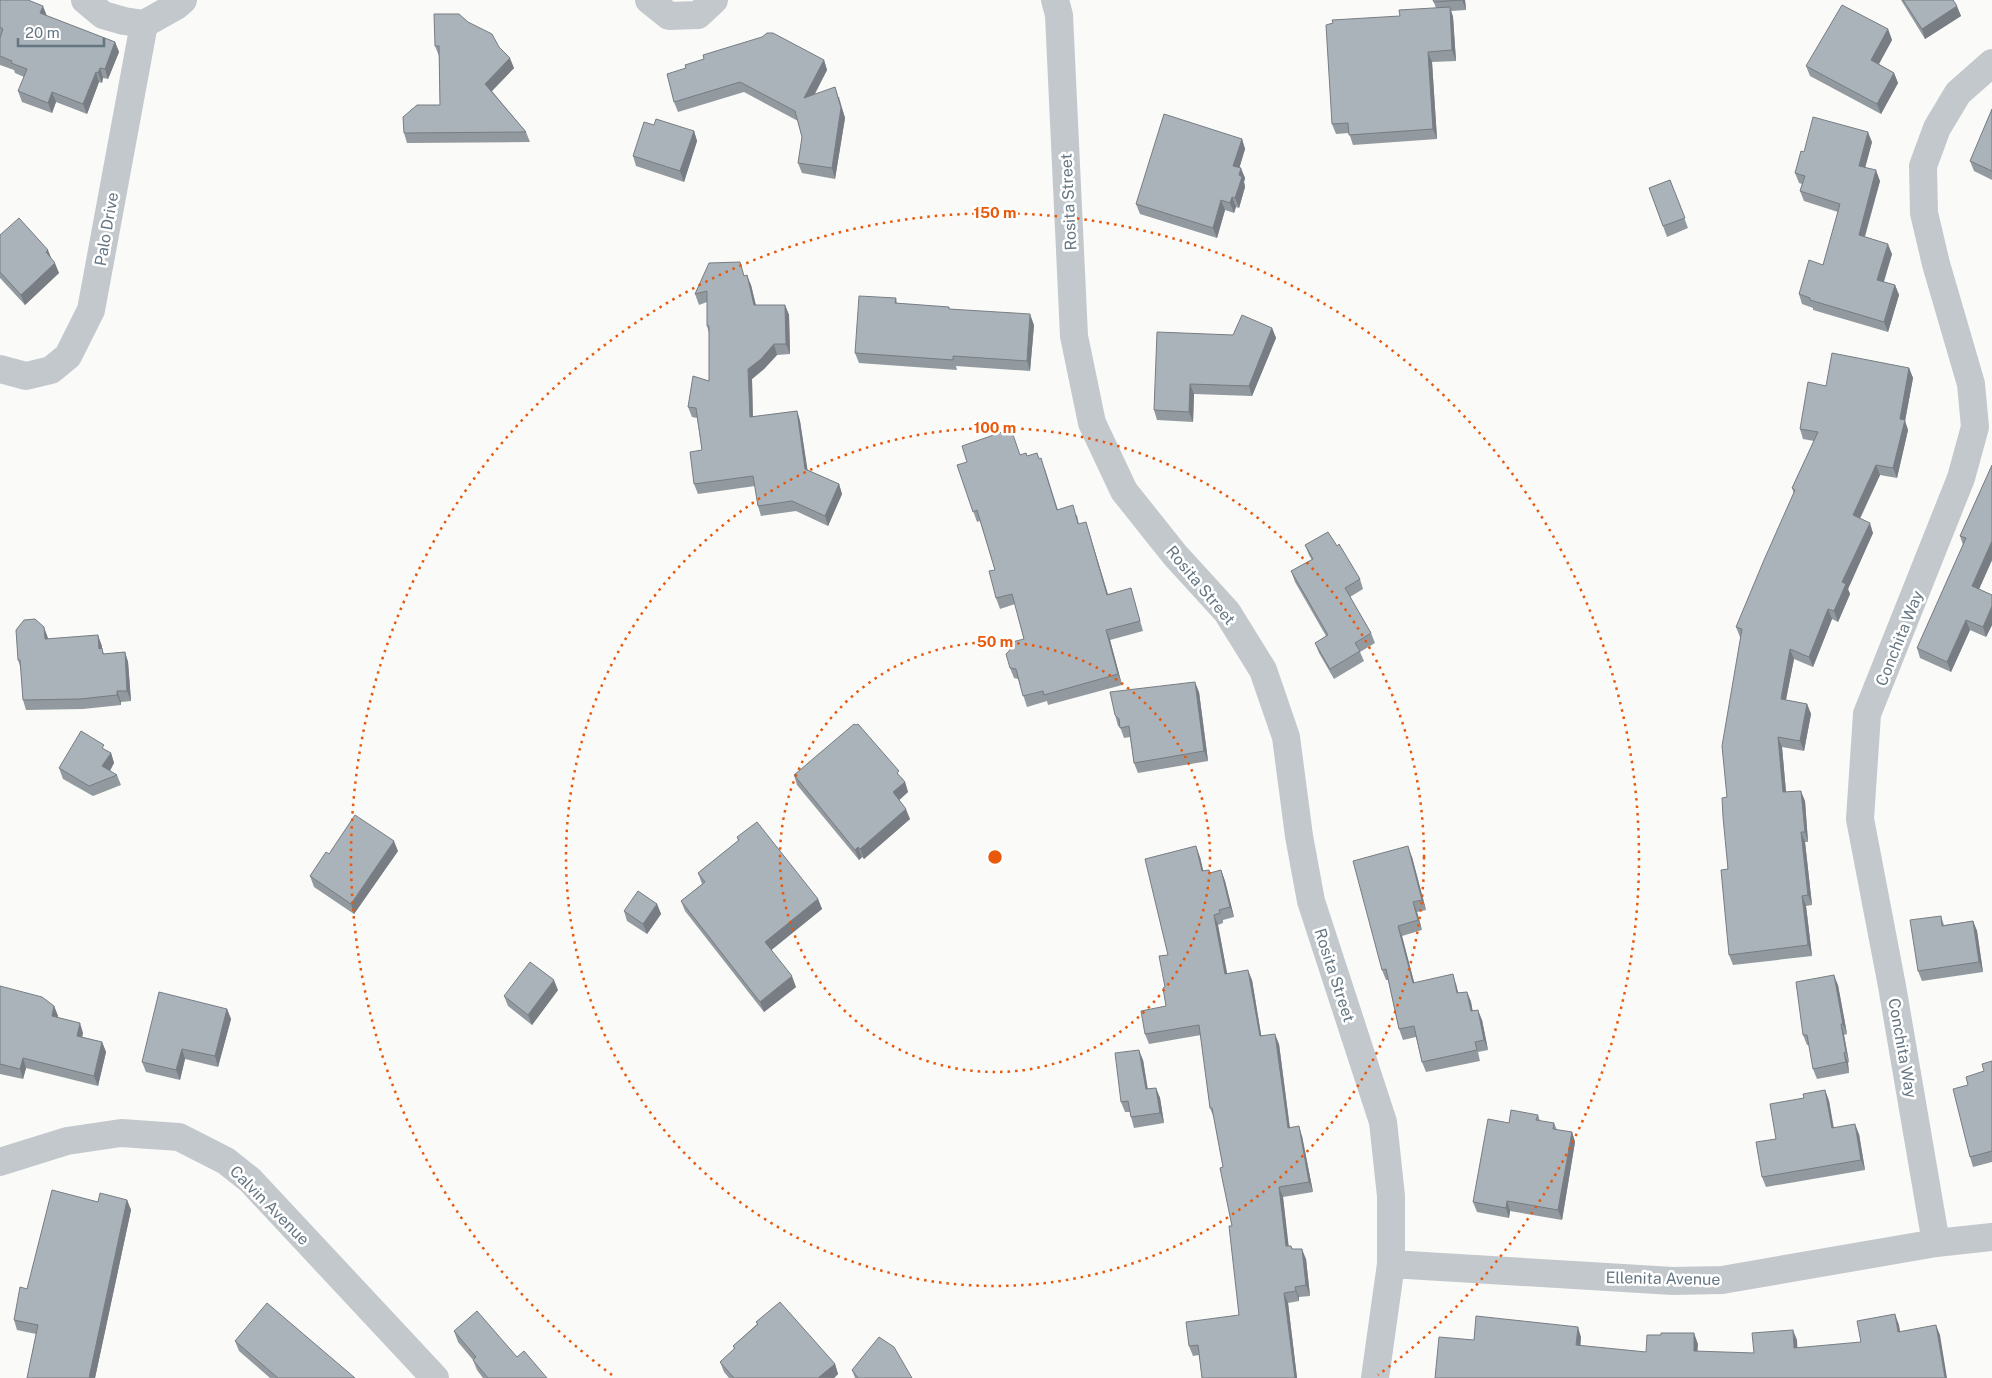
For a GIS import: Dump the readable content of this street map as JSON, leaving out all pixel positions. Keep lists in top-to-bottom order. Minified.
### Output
{"streets":{"street":["Rosita Street","Palo Drive","Conchita Way","Calvin Avenue","Ellenita Avenue"]},"crossings":[["Rosita Street","Ellenita Avenue"],["Conchita Way","Ellenita Avenue"]],"scale_bar":"20 m","rings":["150 m","100 m","50 m"]}
